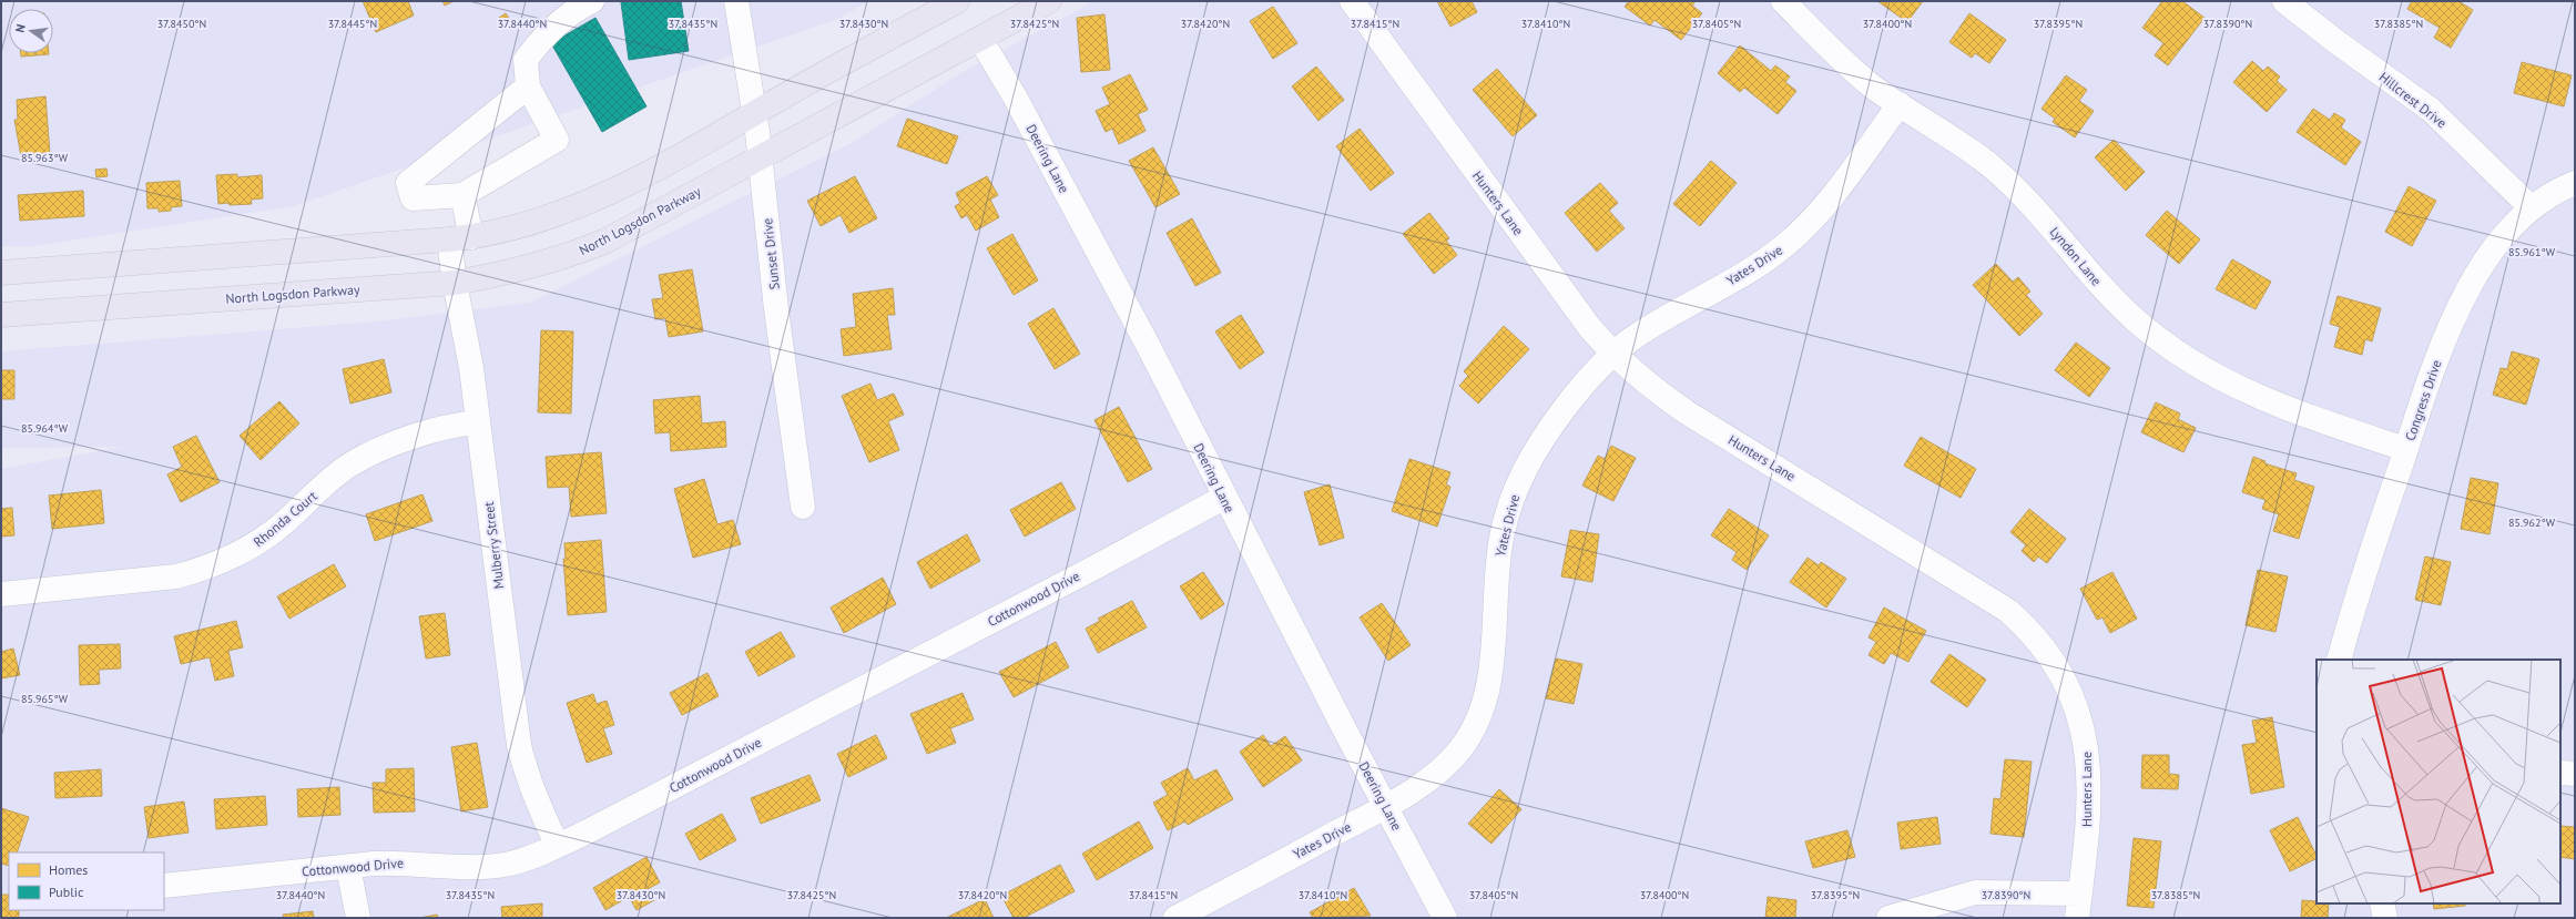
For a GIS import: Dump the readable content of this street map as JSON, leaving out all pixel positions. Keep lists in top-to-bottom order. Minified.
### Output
{"streets":{"main road":["North Logsdon Parkway"],"street":["Hillcrest Drive","Deering Lane","Hunters Lane","Sunset Drive","Lyndon Lane","Yates Drive","Congress Drive","Rhonda Court","Mulberry Street","Cottonwood Drive"]},"crossings":[["Hillcrest Drive","Congress Drive"],["Deering Lane","North Logsdon Parkway"],["Deering Lane","Yates Drive"],["Deering Lane","Cottonwood Drive"],["Hunters Lane","Yates Drive"],["North Logsdon Parkway","Sunset Drive"],["North Logsdon Parkway","Mulberry Street"],["Lyndon Lane","Yates Drive"],["Lyndon Lane","Congress Drive"],["Rhonda Court","Mulberry Street"],["Mulberry Street","Cottonwood Drive"]],"legend":["Homes","Public"],"north":"left","coordinates":["37.8450°N","37.8445°N","37.8440°N","37.8435°N","37.8430°N","37.8425°N","37.8420°N","37.8415°N","37.8410°N","37.8405°N","37.8400°N","37.8395°N","37.8390°N","37.8385°N","85.963°W","85.961°W","85.964°W","85.962°W","85.965°W"]}
